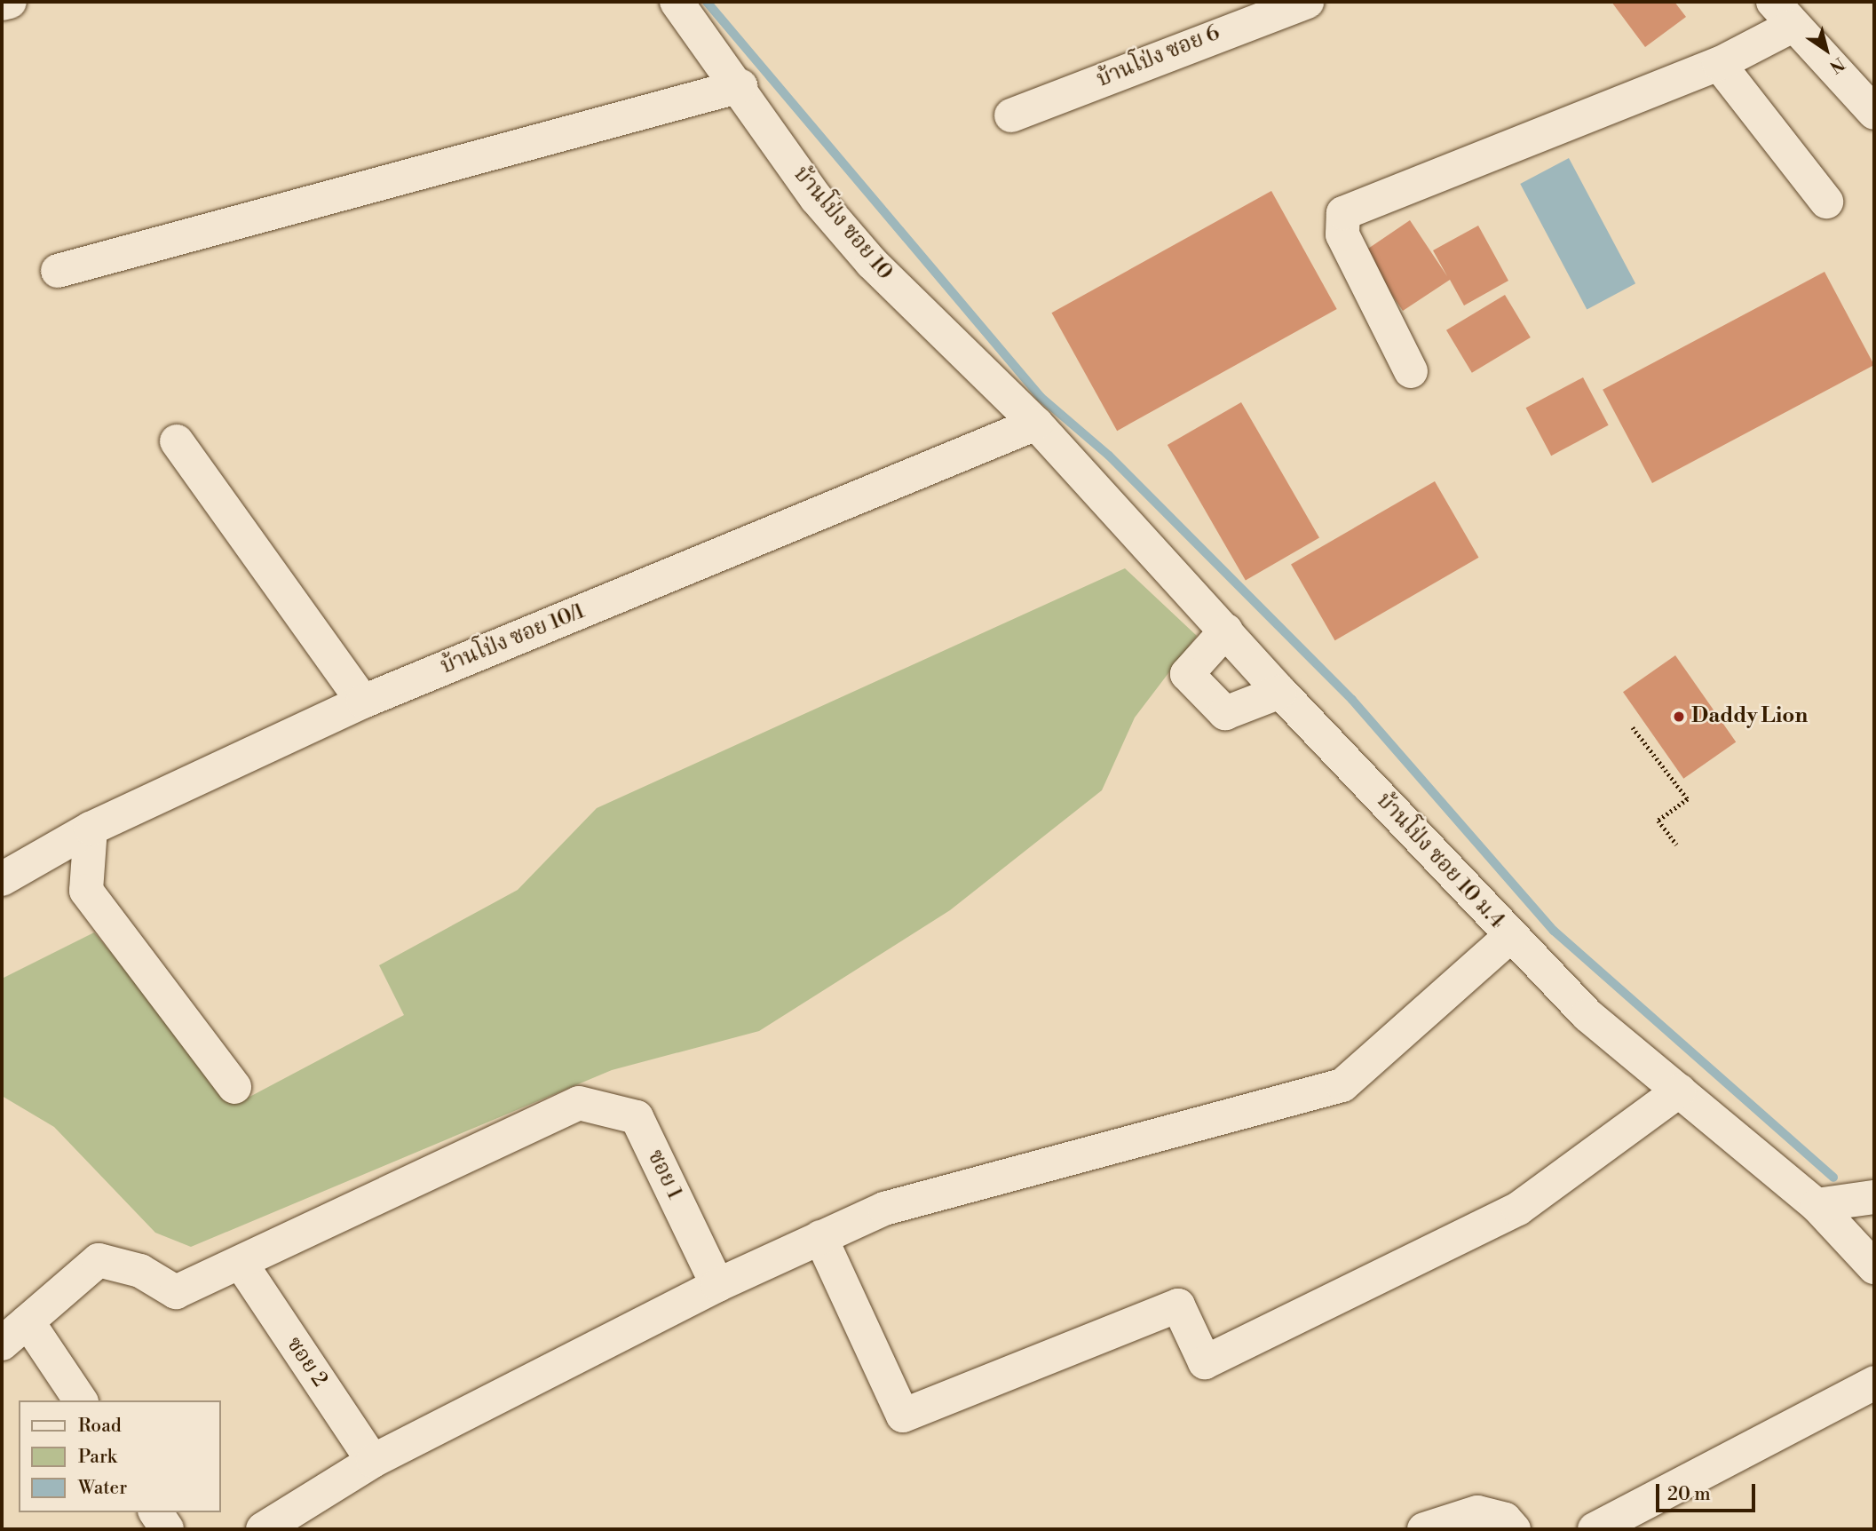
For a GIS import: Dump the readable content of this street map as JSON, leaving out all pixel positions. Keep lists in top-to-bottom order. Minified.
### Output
{"streets":{"street":["บ้านโป่ง ซอย 6","บ้านโป่ง ซอย 10","บ้านโป่ง ซอย 10/1","บ้านโป่ง ซอย 10 ม.4","ซอย 1","ซอย 2"]},"crossings":[["บ้านโป่ง ซอย 10","บ้านโป่ง ซอย 10/1"],["บ้านโป่ง ซอย 10","บ้านโป่ง ซอย 10 ม.4"],["บ้านโป่ง ซอย 10/1","บ้านโป่ง ซอย 10 ม.4"],["ซอย 1","ซอย 2"]],"places":["Daddy Lion"],"legend":["Road","Park","Water"],"scale_bar":"20 m","north":"bottom right"}
